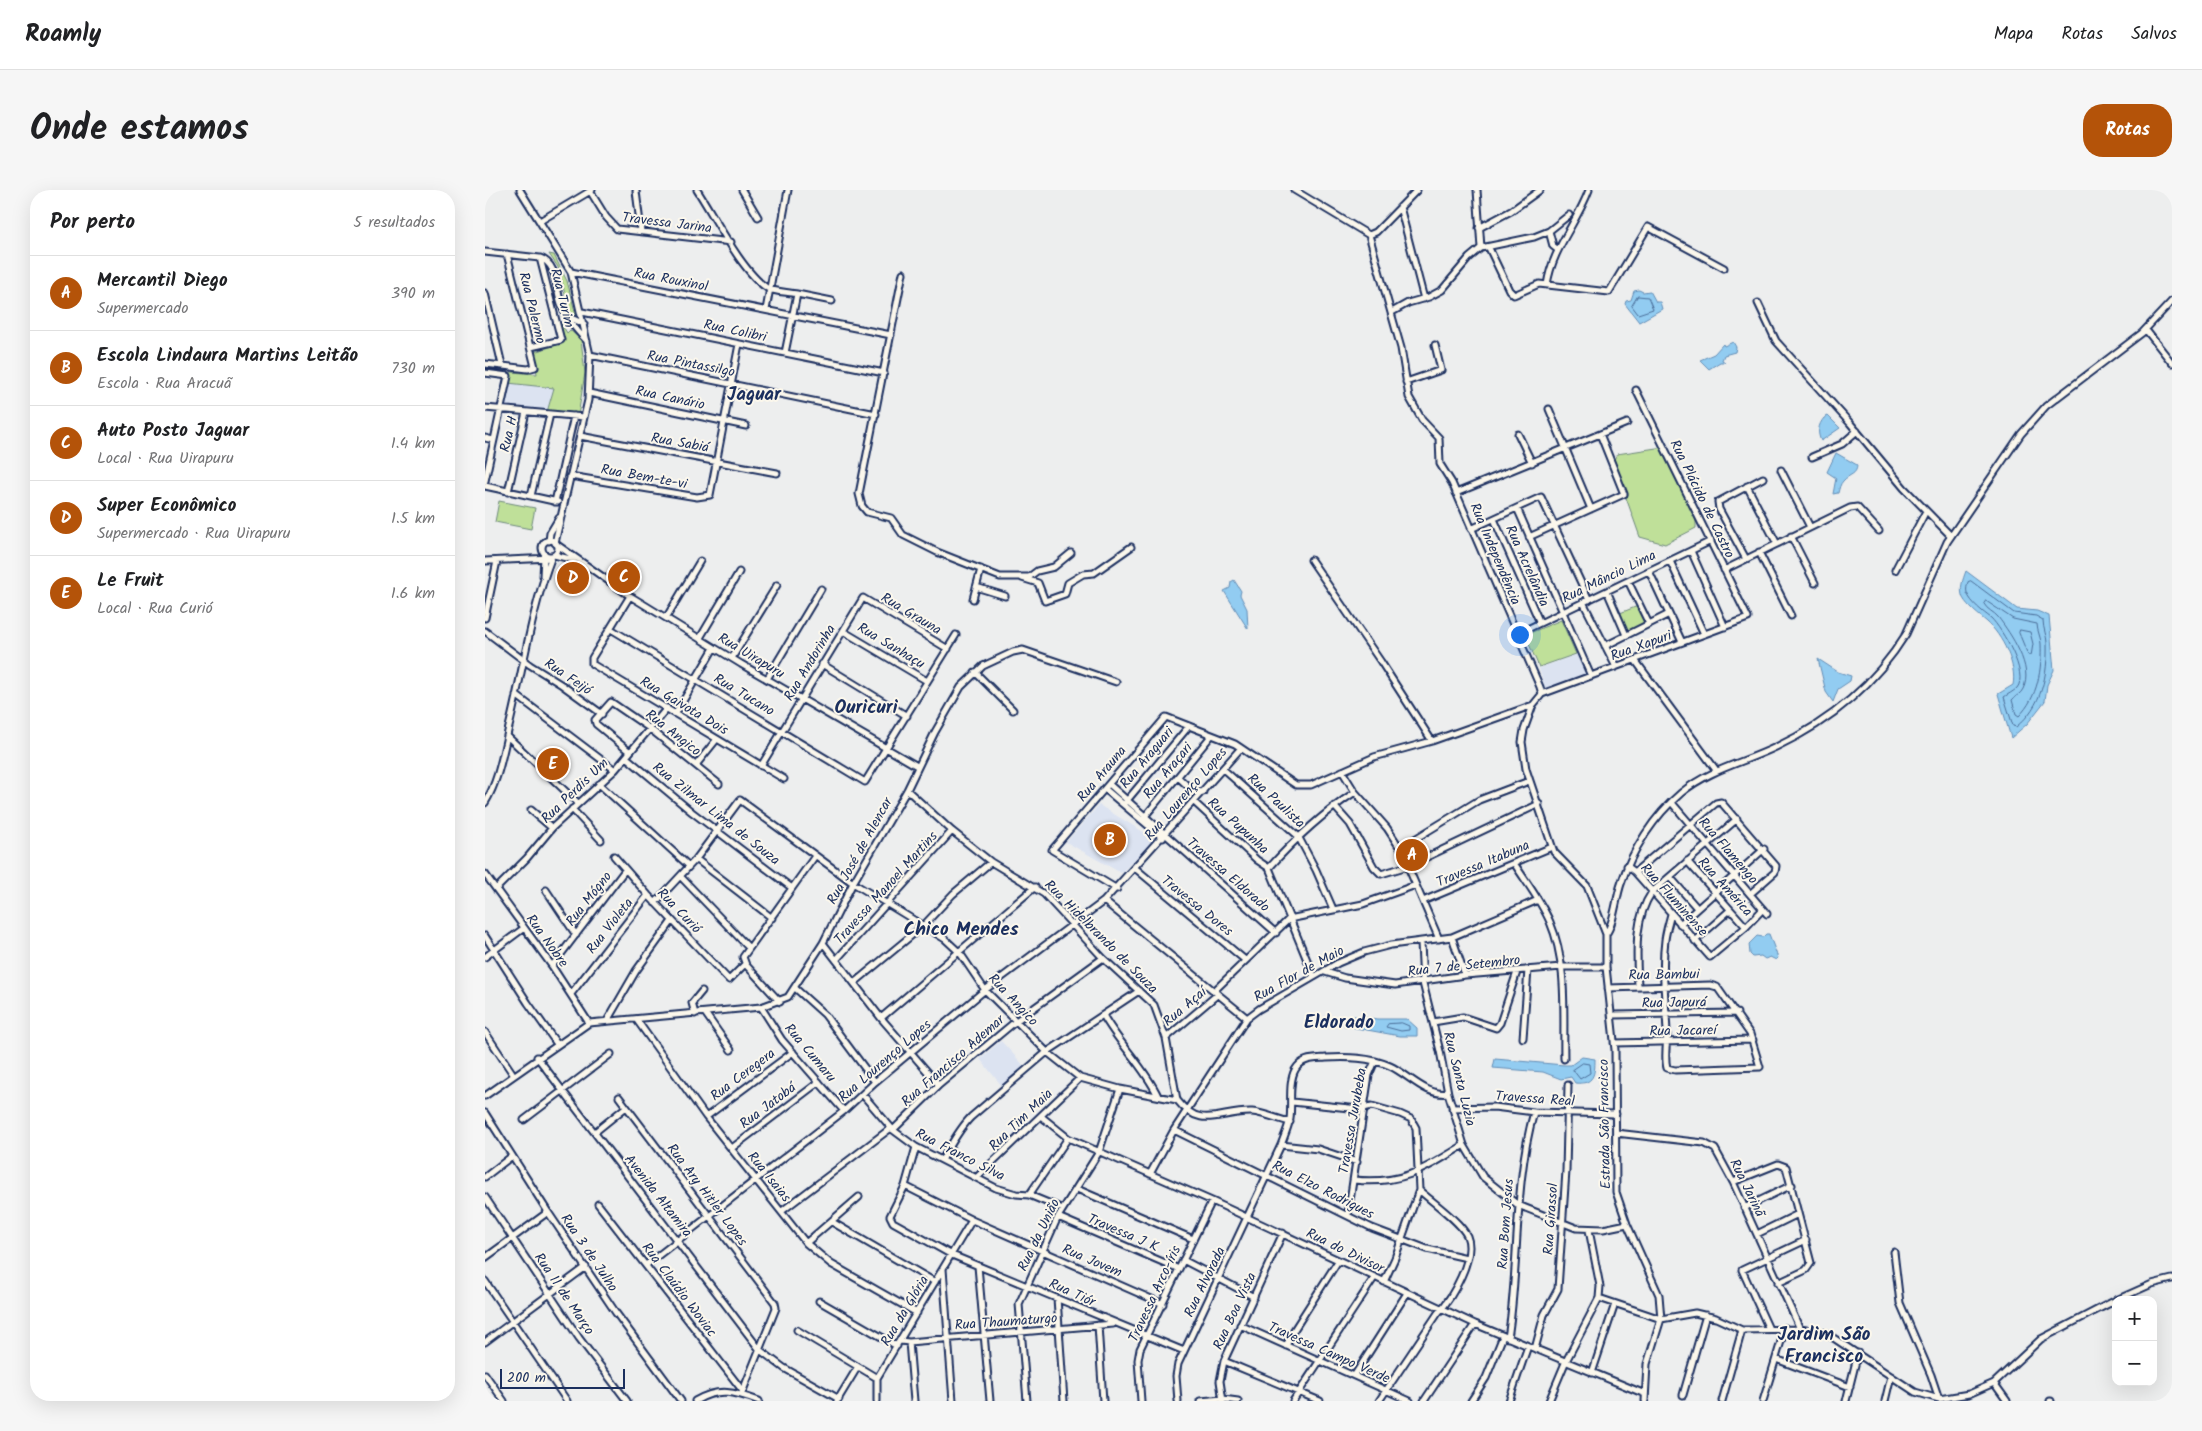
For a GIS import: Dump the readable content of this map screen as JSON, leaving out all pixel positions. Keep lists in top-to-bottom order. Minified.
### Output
{"streets":{"street":["Travessa Jarina","Rua Rouxinol","Rua Turim","Rua Palermo","Rua Colibri","Rua Pintassilgo","Rua Canário","Rua H","Rua Sabiá","Rua Bem-te-vi","Rua Plácido de Castro","Rua Independência","Rua Acrelândia","Rua Mâncio Lima","Rua Grauna","Rua Sanhaçu","Rua Xapuri","Rua Uirapuru","Rua Andorinha","Rua Feijó","Rua Tucano","Rua Gaivota Dois","Rua Angico","Rua Araguari","Rua Araçari","Rua Arauna","Rua Perdis Um","Rua Lourenço Lopes","Rua Paulista","Rua Zilmar Lima de Souza","Rua Pupunha","Rua José de Alencar","Rua Flamengo","Travessa Itabuna","Travessa Eldorado","Rua América","Travessa Manoel Martins","Rua Mógno","Rua Fluminense","Travessa Dores","Rua Curió","Rua Violeta","Rua Hidelbrando de Souza","Rua Nobre","Rua 7 de Setembro","Rua Flor de Maio","Rua Bambui","Rua Japurá","Rua Açaí","Rua Jacareí","Rua Cumaru","Rua Francisco Ademar","Rua Ceregera","Rua Santa Luzia","Travessa Real","Rua Jatobá","Rua Tim Maia","Travessa Jurubeba","Estrada São Francisco","Rua Franco Silva","Rua Isaias","Rua Jarinã","Rua Elzo Rodrigues","Rua Ary Hitler Lopes","Avenida Altamira","Rua Girassol","Rua Bom Jesus","Travessa J K","Rua da União","Rua do Divisor","Rua 3 de Julho","Rua Jovem","Rua Alvorada","Rua Claúdio Woviac","Rua Tiór","Rua 11 de Março","Travessa Arco-íris","Rua da Glória","Rua Boa Vista","Rua Thaumaturgo","Travessa Campo Verde"]},"crossings":[["Rua Turim","Rua Palermo"],["Rua Sabiá","Rua Bem-te-vi"],["Rua Plácido de Castro","Rua Mâncio Lima"],["Rua Plácido de Castro","Rua Xapuri"],["Rua Independência","Rua Mâncio Lima"],["Rua Independência","Rua Xapuri"],["Rua Acrelândia","Rua Mâncio Lima"],["Rua Grauna","Rua Andorinha"],["Rua Sanhaçu","Rua Andorinha"],["Rua Uirapuru","Rua Andorinha"],["Rua Uirapuru","Rua Tucano"],["Rua Uirapuru","Rua José de Alencar"],["Rua Andorinha","Rua Tucano"],["Rua Andorinha","Rua Gaivota Dois"],["Rua Feijó","Rua Angico"],["Rua Feijó","Rua Zilmar Lima de Souza"],["Rua Tucano","Rua Gaivota Dois"],["Rua Gaivota Dois","Rua Perdis Um"],["Rua Angico","Rua Perdis Um"],["Rua Angico","Rua Lourenço Lopes"],["Rua Angico","Rua Zilmar Lima de Souza"],["Rua Angico","Rua José de Alencar"],["Rua Angico","Travessa Manoel Martins"],["Rua Angico","Rua Hidelbrando de Souza"],["Rua Angico","Rua Francisco Ademar"],["Rua Angico","Rua Tim Maia"],["Rua Angico","Rua da União"],["Rua Araguari","Rua Arauna"],["Rua Araguari","Travessa Eldorado"],["Rua Araçari","Travessa Eldorado"],["Rua Arauna","Rua Lourenço Lopes"],["Rua Perdis Um","Rua Zilmar Lima de Souza"],["Rua Perdis Um","Rua Nobre"],["Rua Lourenço Lopes","Rua Paulista"],["Rua Lourenço Lopes","Rua Pupunha"],["Rua Lourenço Lopes","Travessa Eldorado"],["Rua Lourenço Lopes","Travessa Dores"],["Rua Lourenço Lopes","Rua Hidelbrando de Souza"],["Rua Lourenço Lopes","Rua Cumaru"],["Rua Lourenço Lopes","Rua Franco Silva"],["Rua Lourenço Lopes","Rua Isaias"],["Rua Lourenço Lopes","Rua Ary Hitler Lopes"],["Rua Lourenço Lopes","Avenida Altamira"],["Rua Lourenço Lopes","Rua Claúdio Woviac"],["Rua Pupunha","Rua Flor de Maio"],["Rua Pupunha","Rua Açaí"],["Rua José de Alencar","Rua Hidelbrando de Souza"],["Rua José de Alencar","Rua Nobre"],["Rua José de Alencar","Rua Cumaru"],["Rua José de Alencar","Rua Isaias"],["Rua Flamengo","Estrada São Francisco"],["Travessa Eldorado","Rua Açaí"],["Rua América","Rua Fluminense"],["Travessa Manoel Martins","Rua Hidelbrando de Souza"],["Rua Mógno","Rua Curió"],["Rua Mógno","Rua Nobre"],["Rua Fluminense","Estrada São Francisco"],["Travessa Dores","Rua Açaí"],["Rua Curió","Rua Violeta"],["Rua Violeta","Rua Nobre"],["Rua Hidelbrando de Souza","Rua Açaí"],["Rua Hidelbrando de Souza","Rua Francisco Ademar"],["Rua 7 de Setembro","Rua Flor de Maio"],["Rua 7 de Setembro","Rua Santa Luzia"],["Rua 7 de Setembro","Estrada São Francisco"],["Rua Flor de Maio","Rua Santa Luzia"],["Rua Flor de Maio","Rua Elzo Rodrigues"],["Rua Flor de Maio","Rua do Divisor"],["Rua Bambui","Rua Japurá"],["Rua Bambui","Rua Jacareí"],["Rua Bambui","Estrada São Francisco"],["Rua Japurá","Estrada São Francisco"],["Rua Jacareí","Estrada São Francisco"],["Rua Cumaru","Rua Ceregera"],["Rua Cumaru","Rua Jatobá"],["Rua Francisco Ademar","Rua Franco Silva"],["Rua Francisco Ademar","Rua Isaias"],["Rua Ceregera","Rua Isaias"],["Rua Santa Luzia","Travessa Real"],["Rua Santa Luzia","Estrada São Francisco"],["Rua Santa Luzia","Rua Girassol"],["Rua Santa Luzia","Rua Bom Jesus"],["Travessa Real","Estrada São Francisco"],["Travessa Real","Rua Girassol"],["Travessa Real","Rua Bom Jesus"],["Rua Jatobá","Rua Isaias"],["Rua Tim Maia","Rua Franco Silva"],["Rua Tim Maia","Rua do Divisor"],["Travessa Jurubeba","Rua Elzo Rodrigues"],["Travessa Jurubeba","Rua Alvorada"],["Estrada São Francisco","Rua Jarinã"],["Estrada São Francisco","Rua do Divisor"],["Rua Franco Silva","Rua da União"],["Rua Isaias","Rua da Glória"],["Rua Elzo Rodrigues","Rua Alvorada"],["Rua Ary Hitler Lopes","Avenida Altamira"],["Rua Girassol","Rua do Divisor"],["Rua Bom Jesus","Rua do Divisor"],["Travessa J K","Rua da União"],["Travessa J K","Travessa Arco-íris"],["Rua da União","Rua do Divisor"],["Rua da União","Rua Jovem"],["Rua da União","Rua Tiór"],["Rua da União","Rua Thaumaturgo"],["Rua do Divisor","Rua Alvorada"],["Rua do Divisor","Travessa Arco-íris"],["Rua do Divisor","Rua Boa Vista"],["Rua Jovem","Rua Tiór"],["Rua Jovem","Travessa Arco-íris"],["Rua Jovem","Rua da Glória"],["Rua Alvorada","Rua Tiór"],["Rua Tiór","Travessa Arco-íris"],["Rua Tiór","Rua da Glória"],["Rua Tiór","Rua Thaumaturgo"],["Rua da Glória","Rua Thaumaturgo"],["Rua Boa Vista","Travessa Campo Verde"]],"districts":["Jaguar","Ouricuri","Chico Mendes","Eldorado","Jardim São Francisco"],"scale_bar":"200 m","page":{"header":"Roamly","nav":["Mapa","Rotas","Salvos"],"title":"Onde estamos","buttons":"Rotas","heading":["Por perto","5 resultados"],"list":[{"mark":"A","name":"Mercantil Diego","note":"Supermercado","value":"390 m"},{"mark":"B","name":"Escola Lindaura Martins Leitão","note":"Escola · Rua Aracuã","value":"730 m"},{"mark":"C","name":"Auto Posto Jaguar","note":"Local · Rua Uirapuru","value":"1.4 km"},{"mark":"D","name":"Super Econômico","note":"Supermercado · Rua Uirapuru","value":"1.5 km"},{"mark":"E","name":"Le Fruit","note":"Local · Rua Curió","value":"1.6 km"}],"pins":["C","D","E","B","A"],"map_buttons":["+","−"],"scale":"200 m"}}
